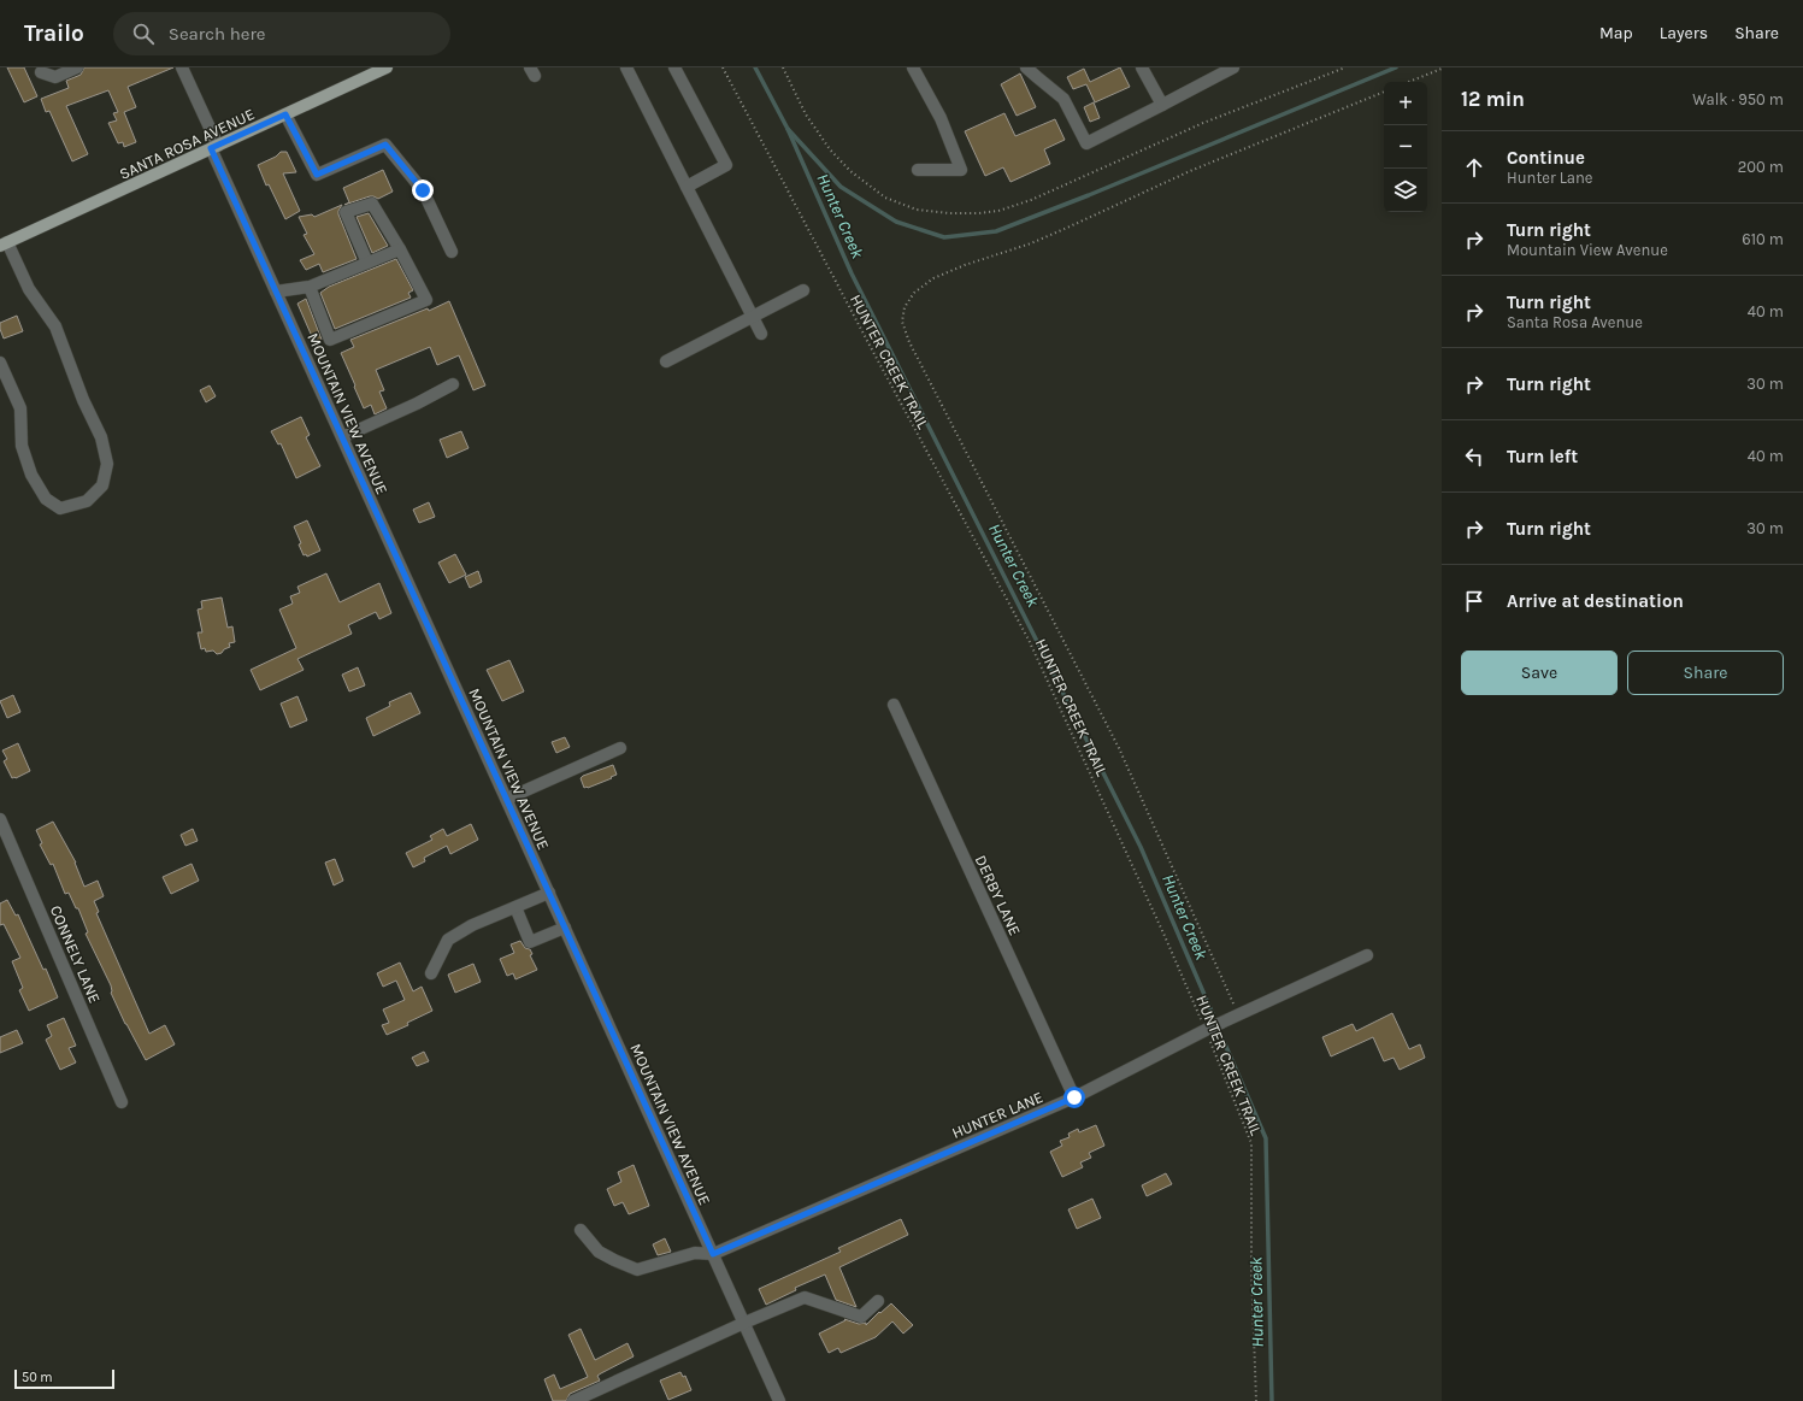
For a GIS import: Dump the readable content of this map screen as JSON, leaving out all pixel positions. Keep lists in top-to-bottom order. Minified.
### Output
{"streets":{"main road":["SANTA ROSA AVENUE"],"street":["MOUNTAIN VIEW AVENUE","DERBY LANE","CONNELY LANE","HUNTER LANE"],"path":["HUNTER CREEK TRAIL"]},"crossings":[["SANTA ROSA AVENUE","MOUNTAIN VIEW AVENUE"],["HUNTER CREEK TRAIL","HUNTER LANE"],["MOUNTAIN VIEW AVENUE","HUNTER LANE"],["DERBY LANE","HUNTER LANE"]],"water":["Hunter Creek"],"scale_bar":"50 m","page":{"header":"Trailo","search":"Search here","nav":["Map","Layers","Share"],"heading":["12 min","Walk · 950 m"],"map_buttons":["+","−"],"list":[["Continue","Hunter Lane","200 m"],["Turn right","Mountain View Avenue","610 m"],["Turn right","Santa Rosa Avenue","40 m"],["Turn right","30 m"],["Turn left","40 m"],["Turn right","30 m"],"Arrive at destination"],"buttons":["Save","Share"],"scale":"50 m"}}
